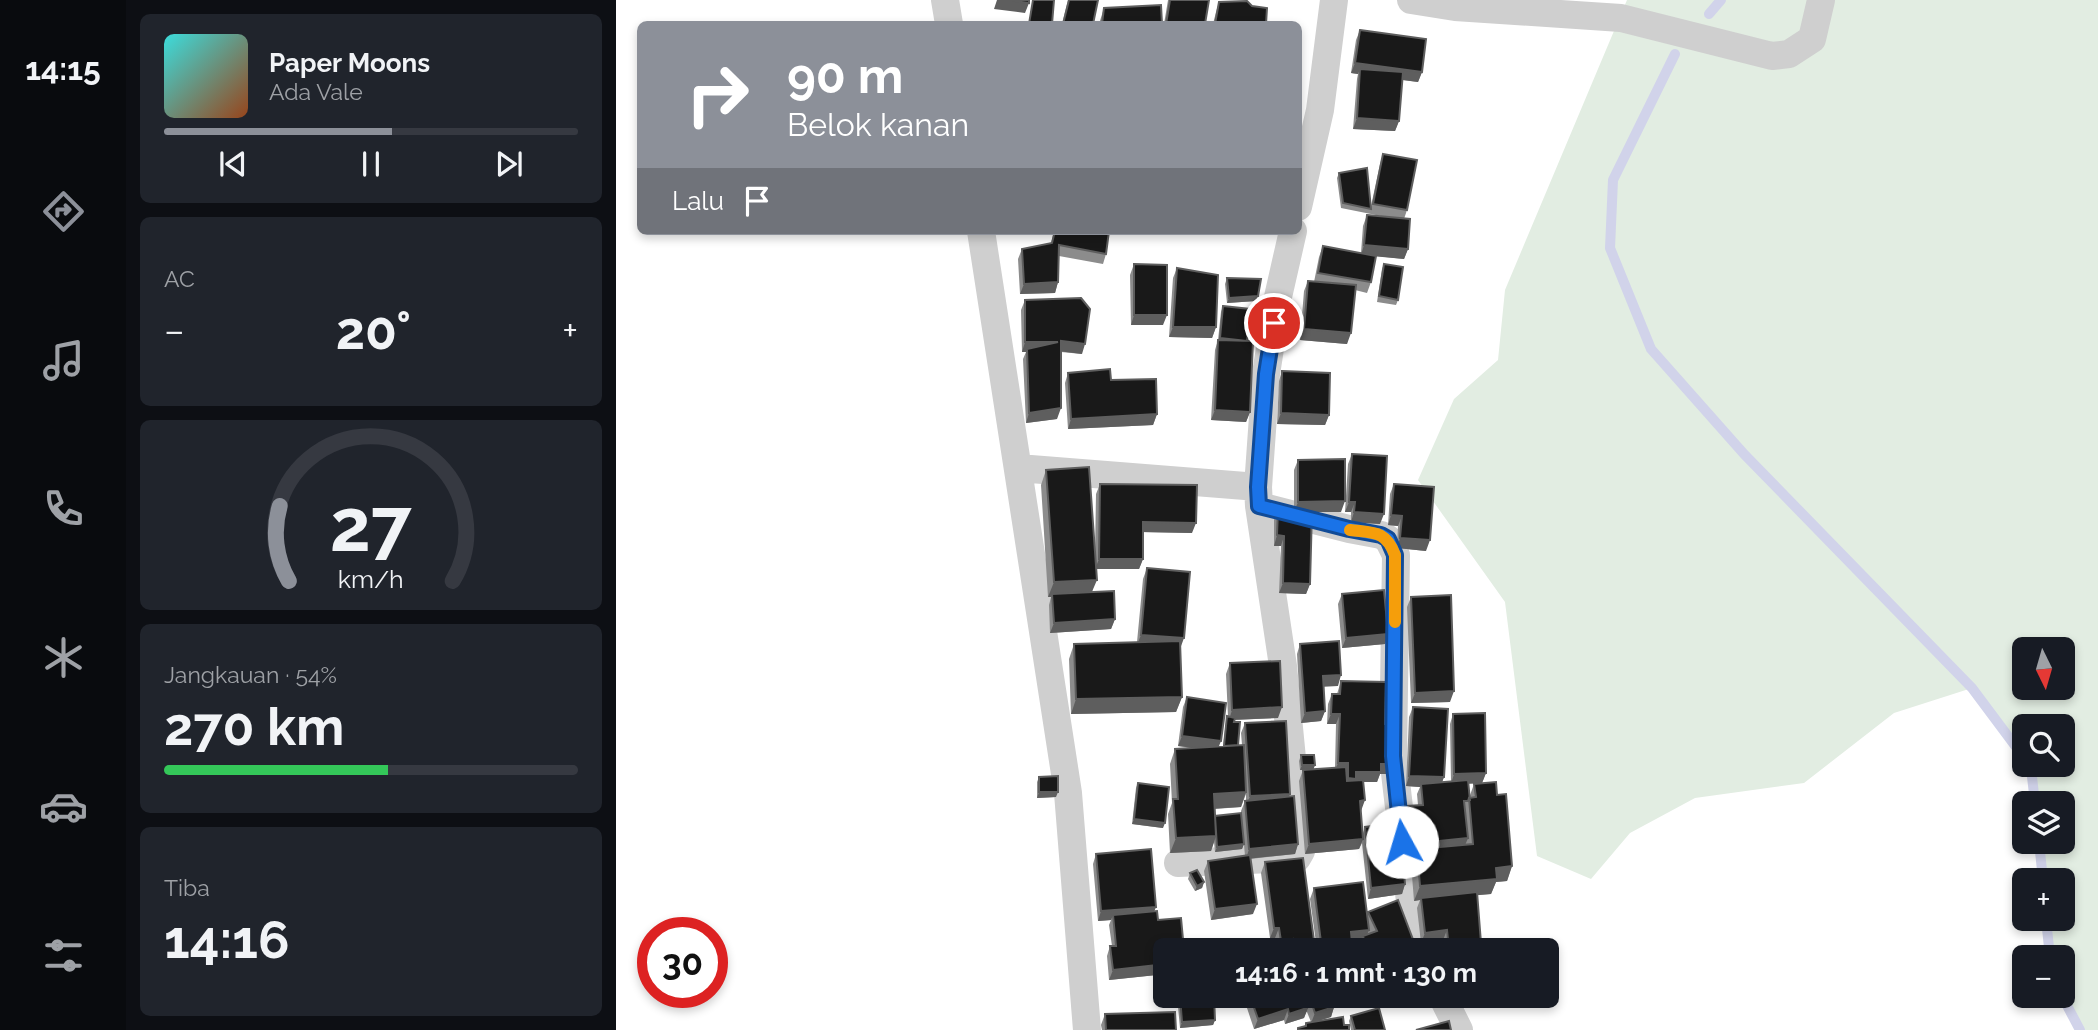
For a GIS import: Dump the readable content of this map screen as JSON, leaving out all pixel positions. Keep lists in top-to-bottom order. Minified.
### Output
{"north":"bottom","page":{"tabs":"14:15","turn":["90 m","Belok kanan"],"song":["Paper Moons","Ada Vale"],"then":"Lalu","tile":["AC",["Jangkauan · 54%","270 km"],["Tiba","14:16"]],"heat":["−","20°","+"],"map_buttons":["+","−"],"limit":"30","trip":"14:16 · 1 mnt · 130 m","gauge":["27","km/h"]}}
